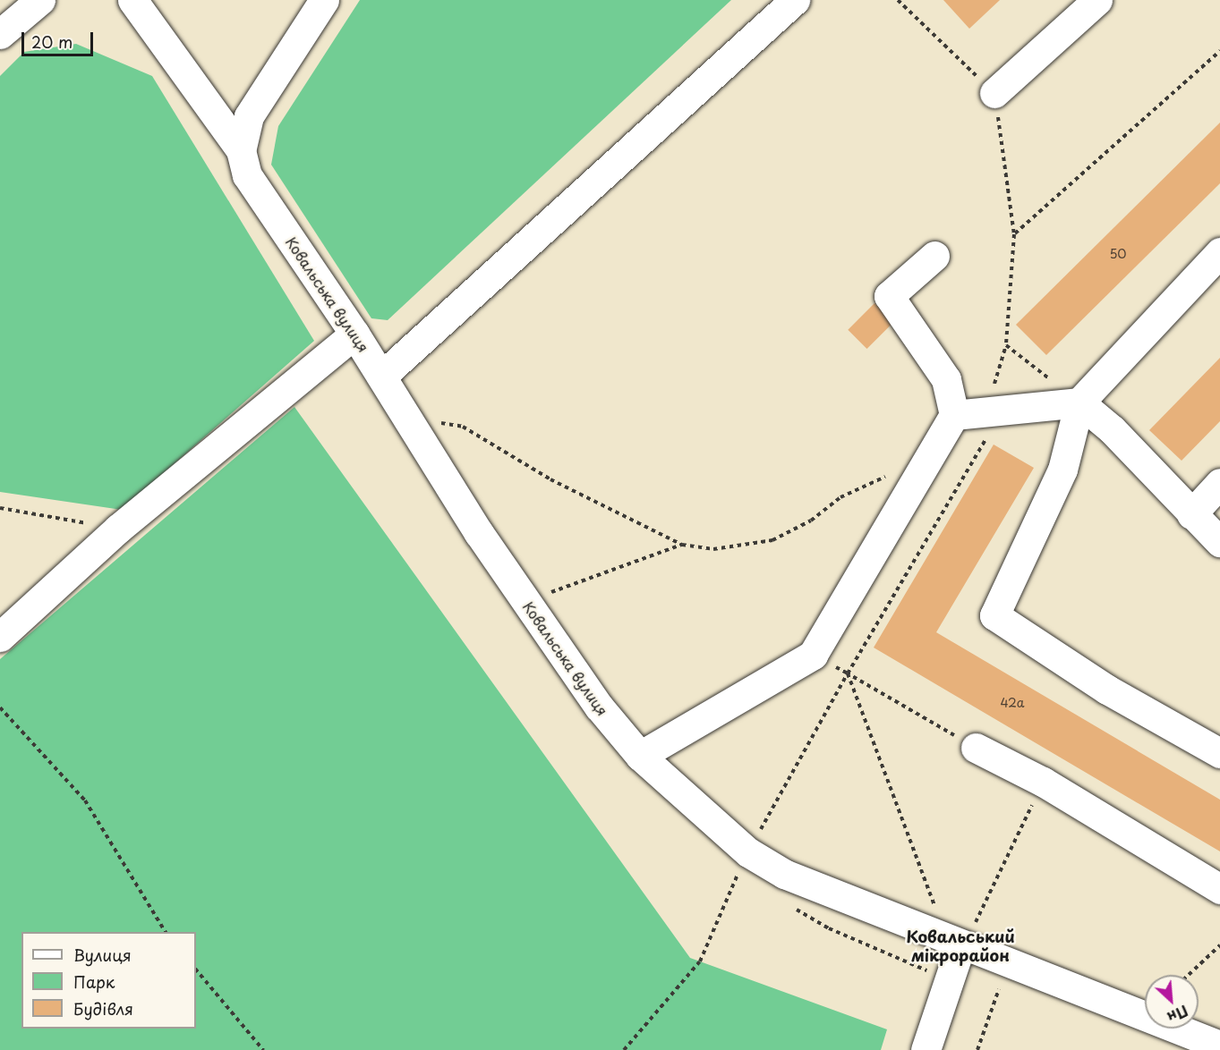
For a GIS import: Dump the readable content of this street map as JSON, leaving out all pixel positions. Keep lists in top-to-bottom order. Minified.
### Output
{"streets":{"street":["Ковальська вулиця"]},"districts":["Ковальський мікрорайон"],"house_numbers":["50","42а"],"legend":["Вулиця","Парк","Будівля"],"scale_bar":"20 m","north":"bottom right"}
